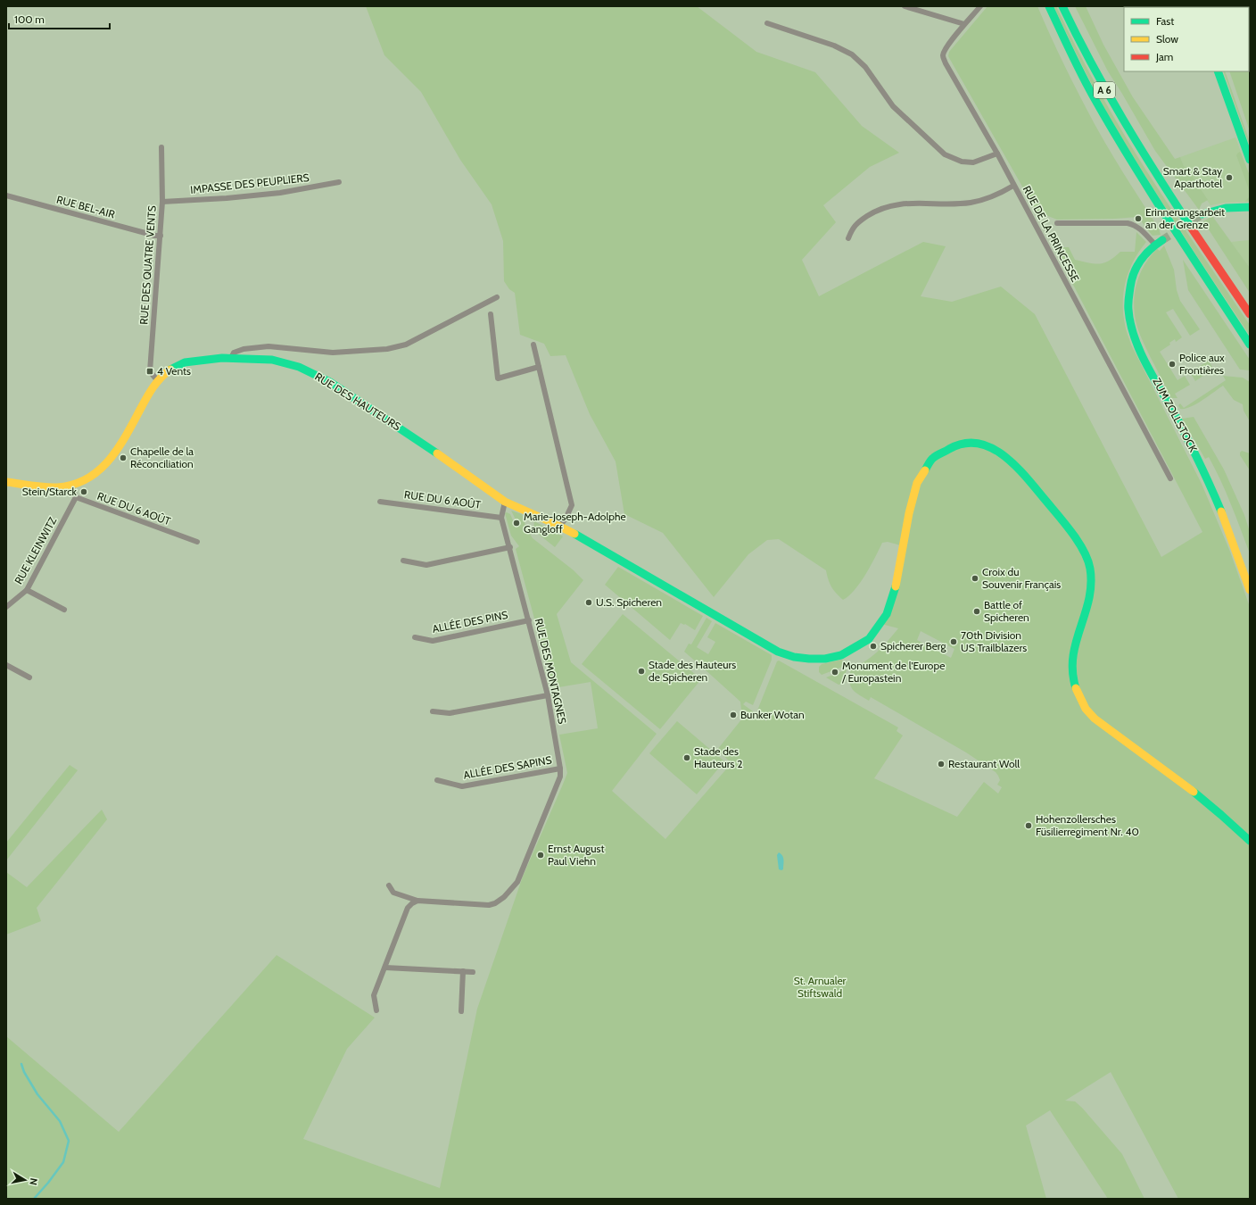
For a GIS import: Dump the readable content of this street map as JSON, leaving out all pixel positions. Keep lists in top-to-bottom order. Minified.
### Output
{"streets":{"main road":["A 6","RUE DES HAUTEURS","ZUM ZOLLSTOCK"],"street":["IMPASSE DES PEUPLIERS","RUE BEL-AIR","RUE DE LA PRINCESSE","RUE DES QUATRE VENTS","RUE DU 6 AOÛT","RUE KLEINWITZ","ALLÉE DES PINS","RUE DES MONTAGNES","ALLÉE DES SAPINS"]},"crossings":[["IMPASSE DES PEUPLIERS","RUE DES QUATRE VENTS"],["RUE BEL-AIR","RUE DES QUATRE VENTS"],["RUE DES QUATRE VENTS","RUE DES HAUTEURS"],["RUE DES HAUTEURS","RUE DES MONTAGNES"],["RUE DU 6 AOÛT","RUE KLEINWITZ"],["RUE DU 6 AOÛT","RUE DES MONTAGNES"],["ALLÉE DES PINS","RUE DES MONTAGNES"],["RUE DES MONTAGNES","ALLÉE DES SAPINS"]],"parks":["St. Arnualer Stiftswald"],"places":{"other":["Smart & Stay Aparthotel","Erinnerungsarbeit an der Grenze","Police aux Frontières","Chapelle de la Réconciliation","Stein/Starck","Marie-Joseph-Adolphe Gangloff","Croix du Souvenir Français","U.S. Spicheren","Battle of Spicheren","70th Division US Trailblazers","Spicherer Berg","Stade des Hauteurs de Spicheren","Monument de l'Europe / Europastein","Bunker Wotan","Stade des Hauteurs 2","Restaurant Woll","Hohenzollersches Füsilierregiment Nr. 40","Ernst August Paul Viehn"],"transit":["4 Vents"]},"legend":["Fast","Slow","Jam"],"scale_bar":"100 m","north":"right"}
